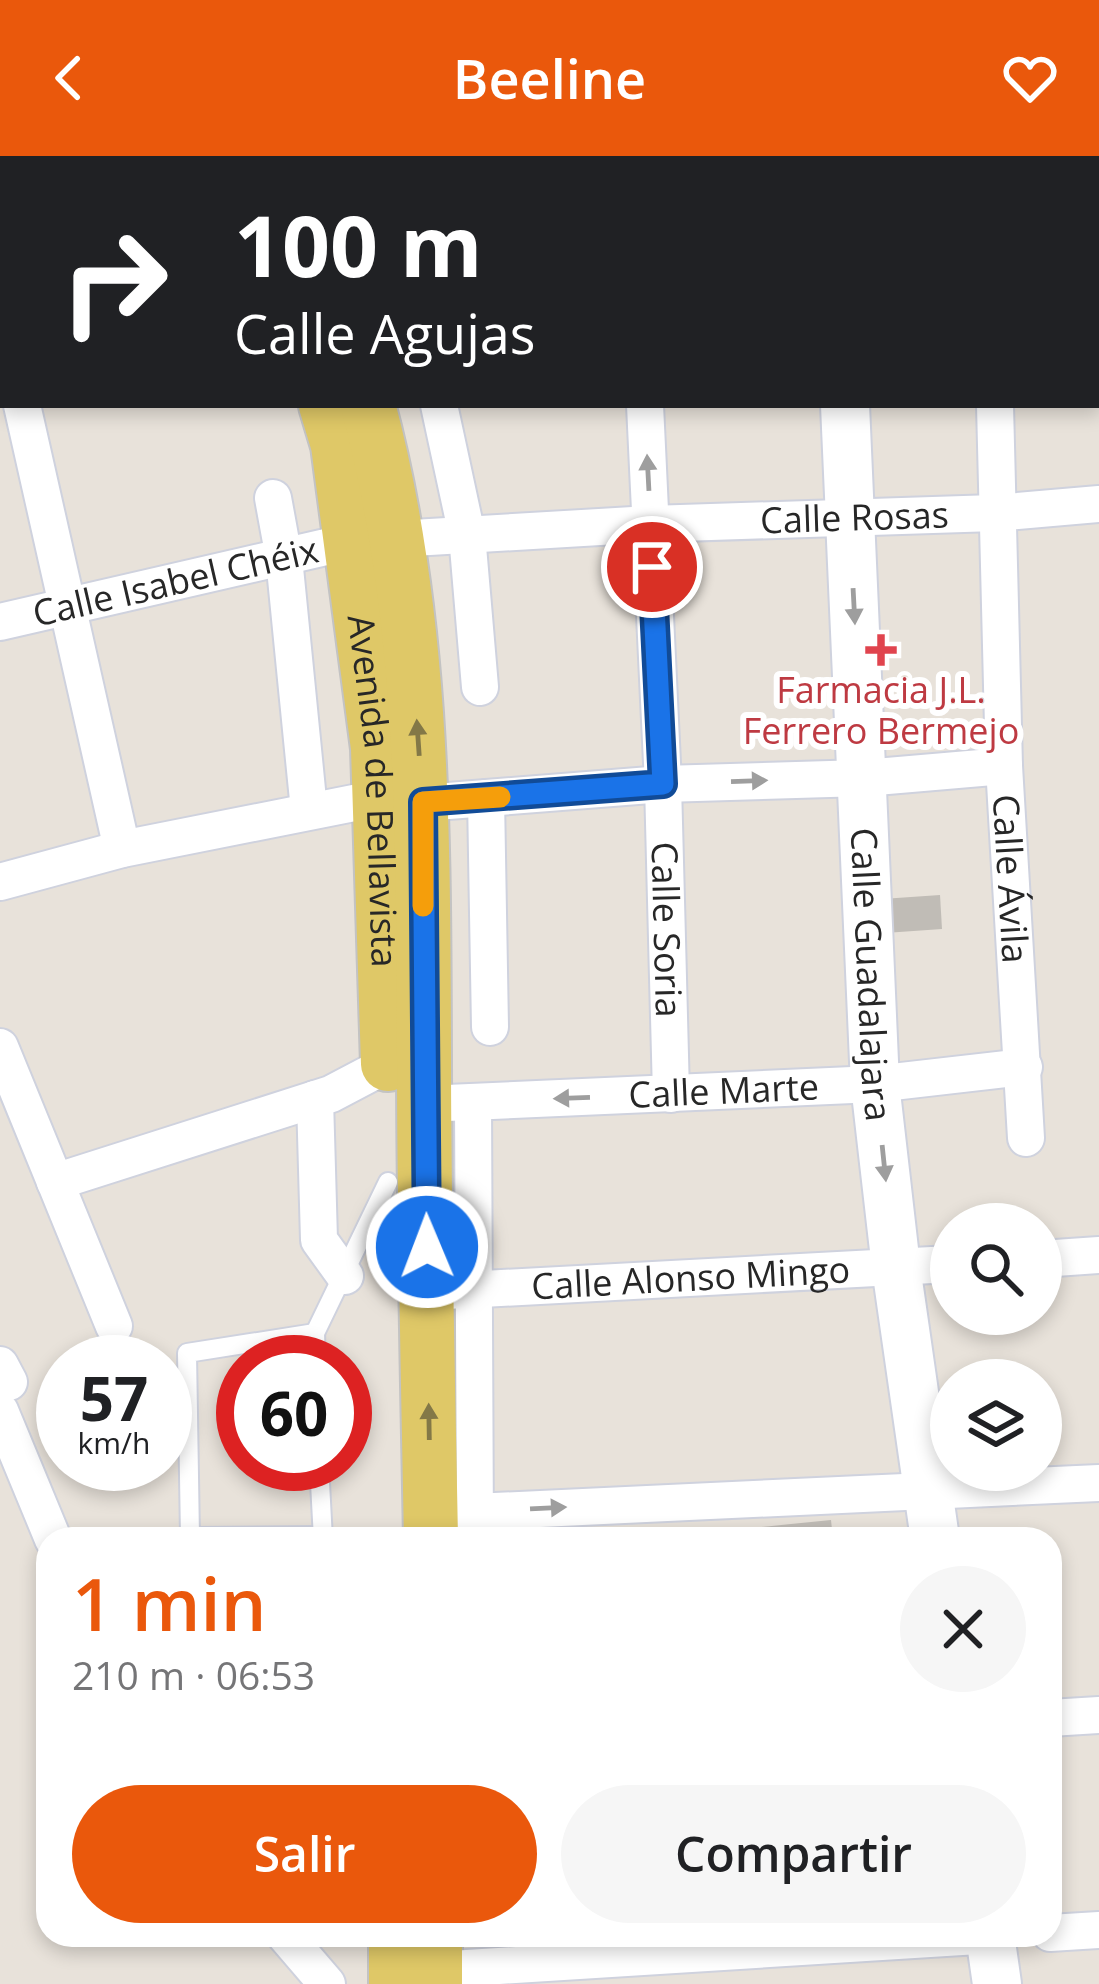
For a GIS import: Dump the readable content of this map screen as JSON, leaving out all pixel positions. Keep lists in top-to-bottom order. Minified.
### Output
{"streets":{"main road":["Avenida de Bellavista"],"street":["Calle Rosas","Calle Isabel Chéix","Calle Ávila","Calle Soria","Calle Guadalajara","Calle Marte","Calle Alonso Mingo"]},"crossings":[["Calle Rosas","Calle Isabel Chéix"],["Calle Rosas","Avenida de Bellavista"],["Calle Rosas","Calle Ávila"],["Calle Rosas","Calle Soria"],["Calle Rosas","Calle Guadalajara"],["Calle Isabel Chéix","Avenida de Bellavista"],["Avenida de Bellavista","Calle Marte"],["Avenida de Bellavista","Calle Alonso Mingo"],["Calle Ávila","Calle Marte"],["Calle Soria","Calle Marte"],["Calle Guadalajara","Calle Marte"],["Calle Guadalajara","Calle Alonso Mingo"]],"places":{"health":["Farmacia J.L. Ferrero Bermejo"]},"page":{"header":"Beeline","turn":["100 m","Calle Agujas"],"speed":"57 km/h","limit":"60","heading":["1 min","210 m · 06:53"],"buttons":["Salir","Compartir"]}}
